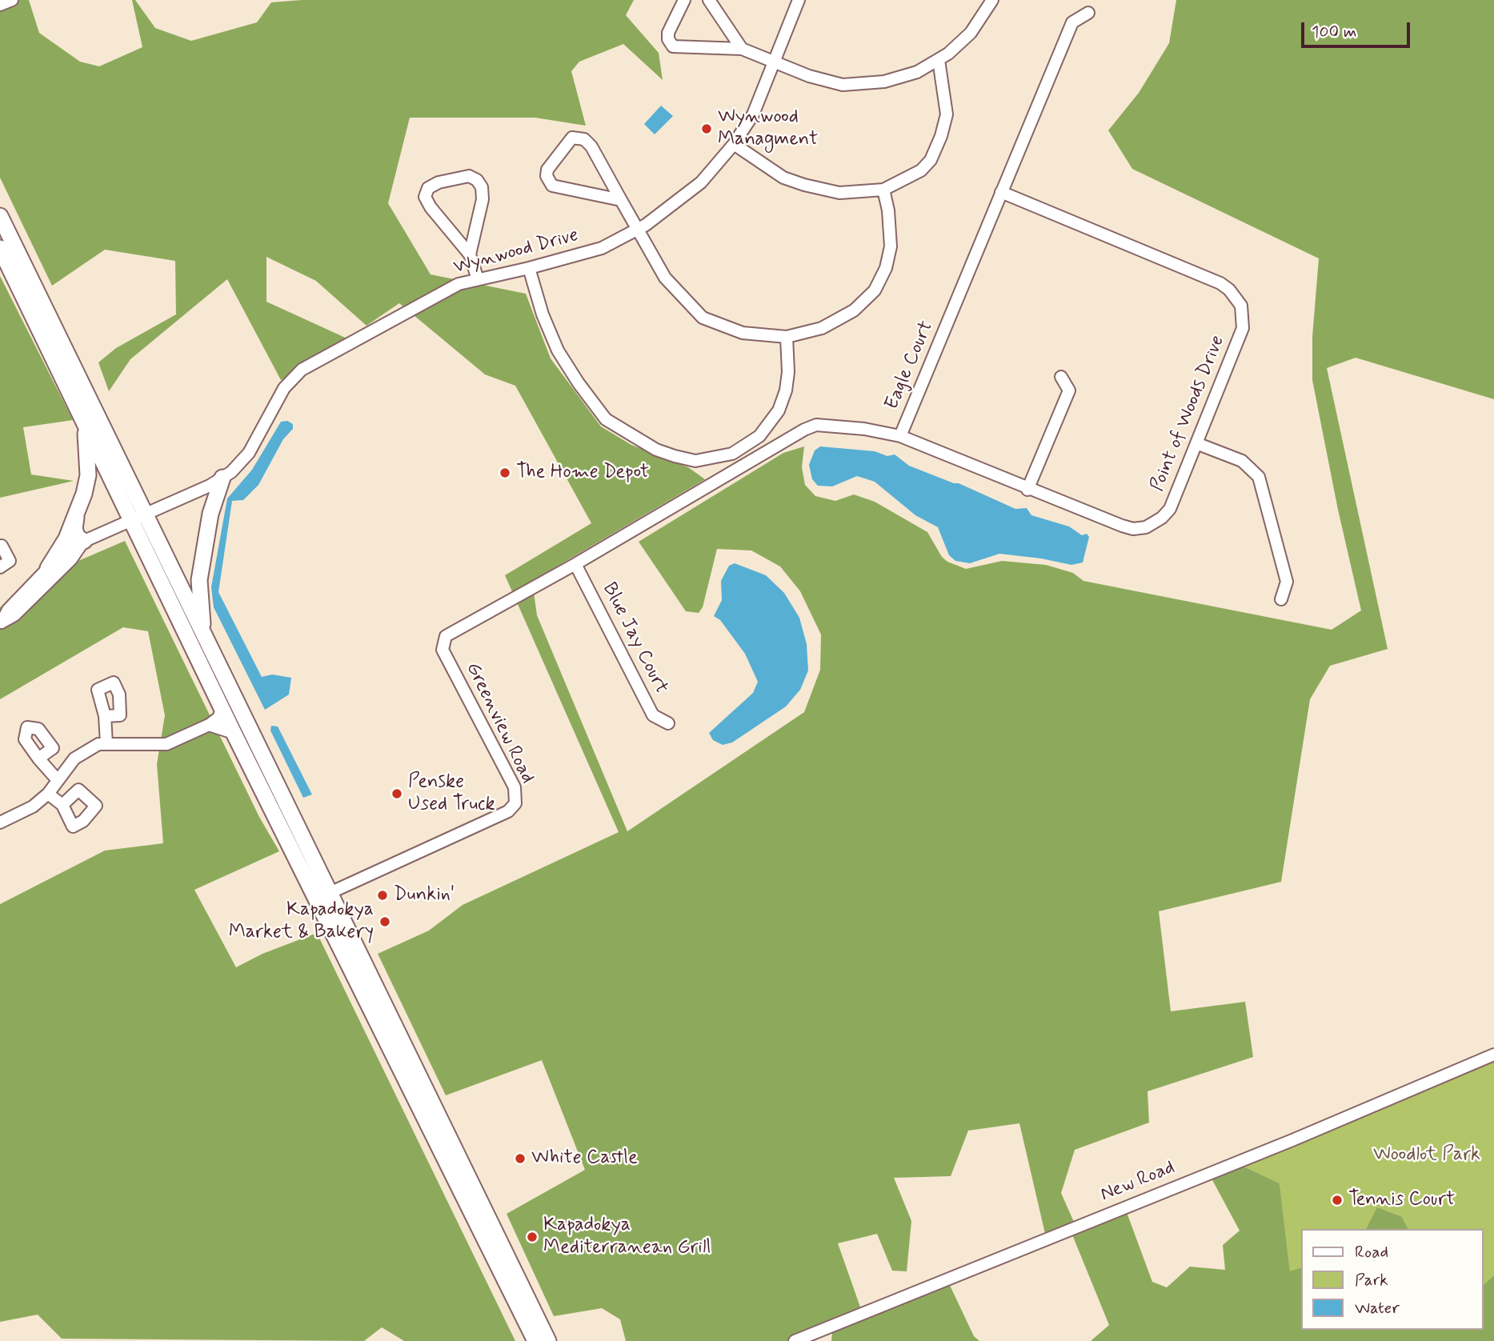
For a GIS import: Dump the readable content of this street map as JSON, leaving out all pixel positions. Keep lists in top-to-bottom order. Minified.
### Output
{"streets":{"street":["Wynwood Drive","Eagle Court","Point of Woods Drive","Blue Jay Court","Greenview Road","New Road"]},"crossings":[["Eagle Court","Point of Woods Drive"],["Eagle Court","Blue Jay Court"],["Eagle Court","Greenview Road"],["Blue Jay Court","Greenview Road"]],"parks":["Woodlot Park"],"places":["Wynwood Managment","The Home Depot","Penske Used Truck","Dunkin'","Kapadokya Market & Bakery","White Castle","Tennis Court","Kapadokya Mediterranean Grill"],"legend":["Road","Park","Water"],"scale_bar":"100 m"}
